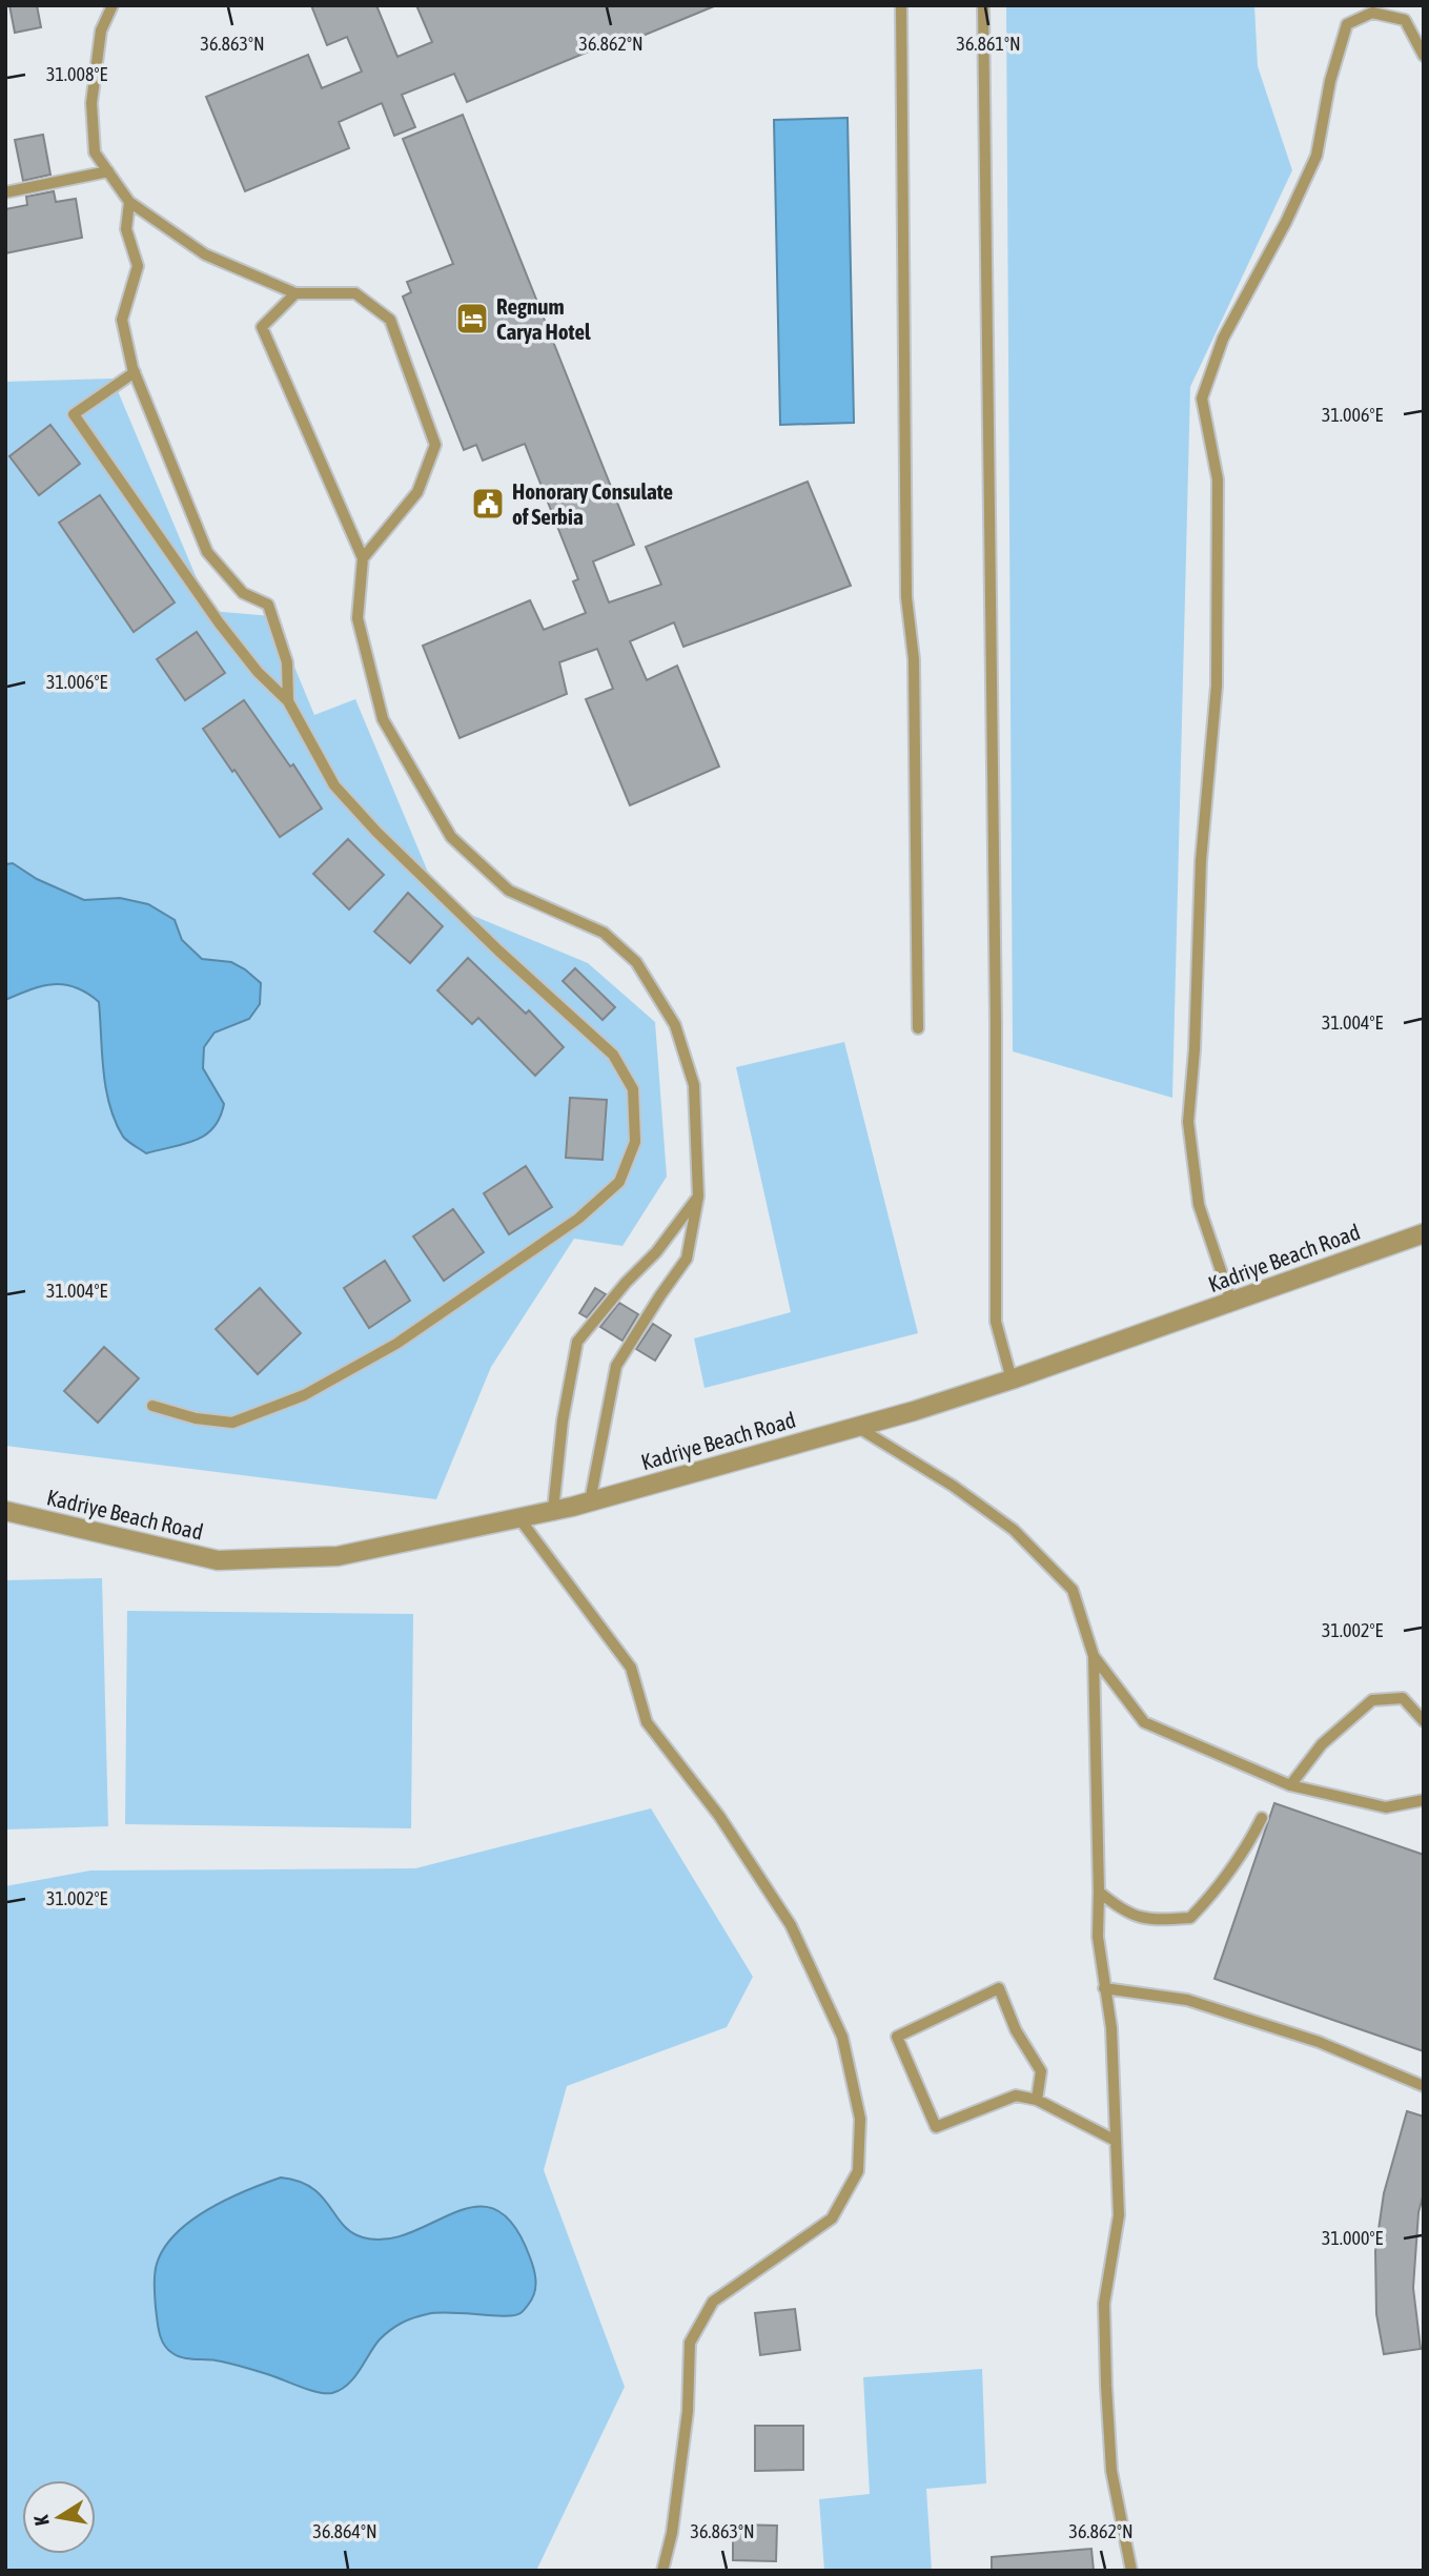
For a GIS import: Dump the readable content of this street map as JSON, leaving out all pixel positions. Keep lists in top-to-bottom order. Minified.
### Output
{"streets":{"street":["Kadriye Beach Road"]},"places":{"hotel":["Regnum Carya Hotel"],"public building":["Honorary Consulate of Serbia"]},"north":"left","coordinates":["36.863°N","36.862°N","36.861°N","31.008°E","31.006°E","31.004°E","31.002°E","31.000°E","36.864°N"]}
